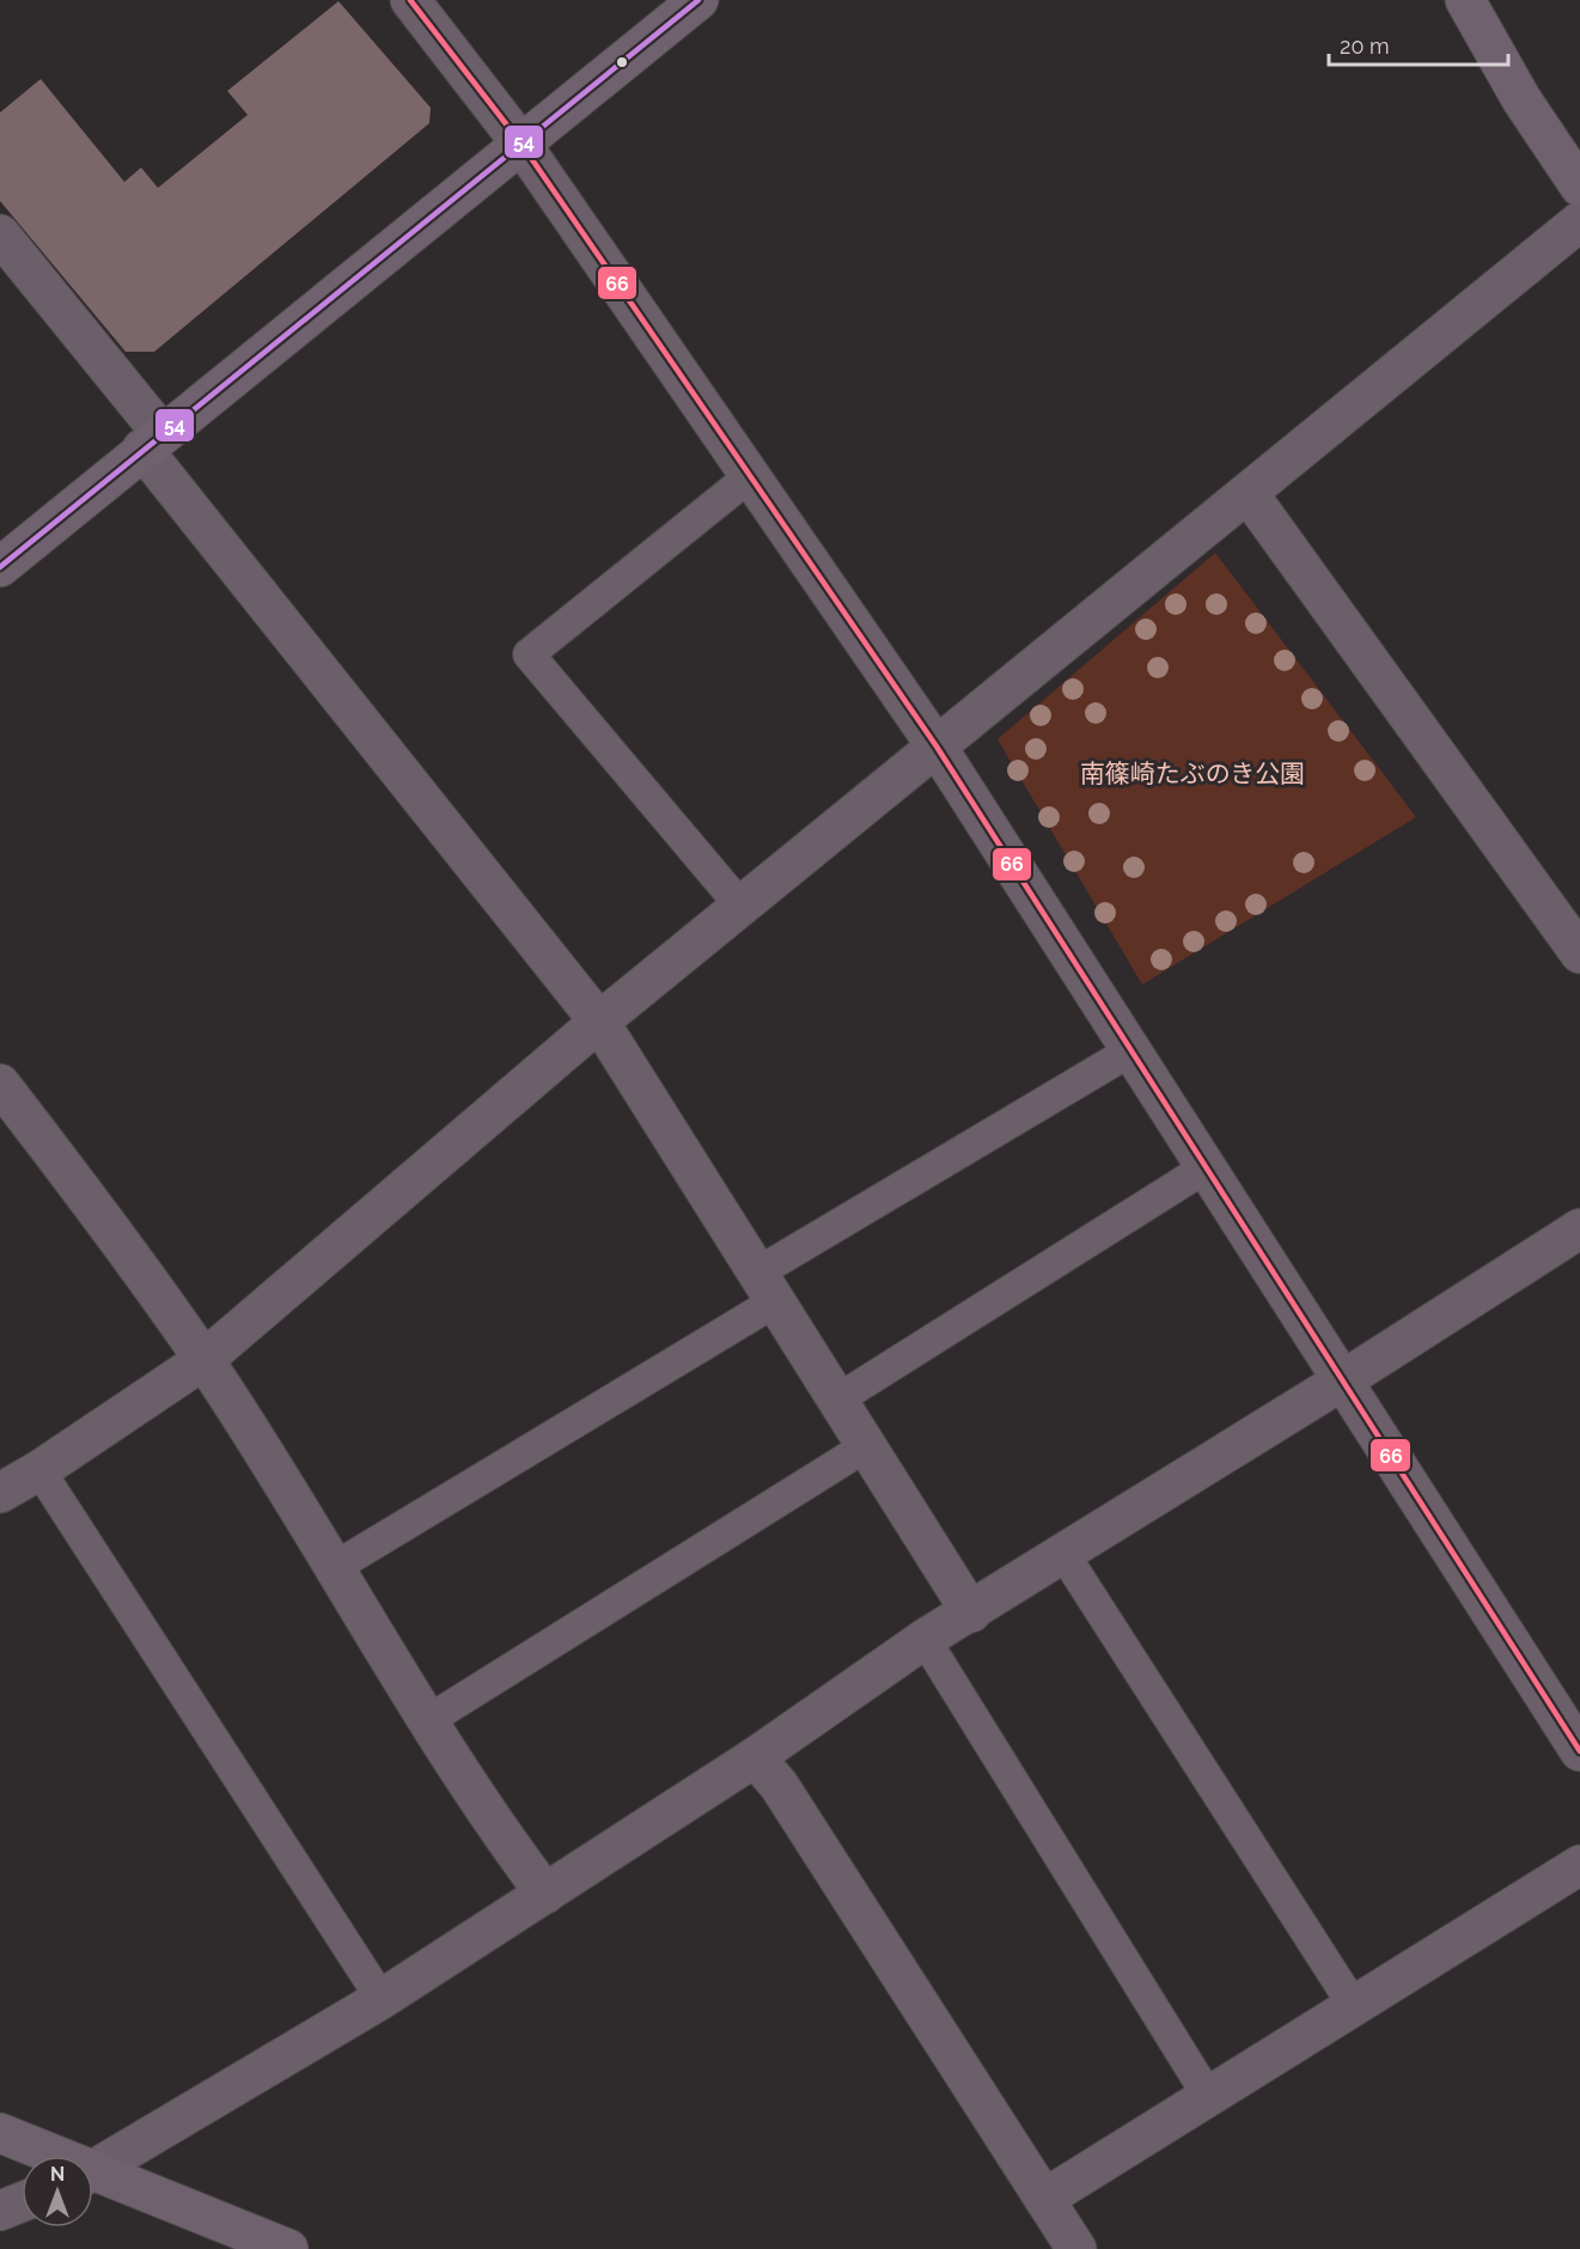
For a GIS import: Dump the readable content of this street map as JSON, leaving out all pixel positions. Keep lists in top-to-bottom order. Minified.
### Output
{"parks":["南篠崎たぶのき公園"],"lines":["transit line 66","transit line 54"],"scale_bar":"20 m","north":"top"}
